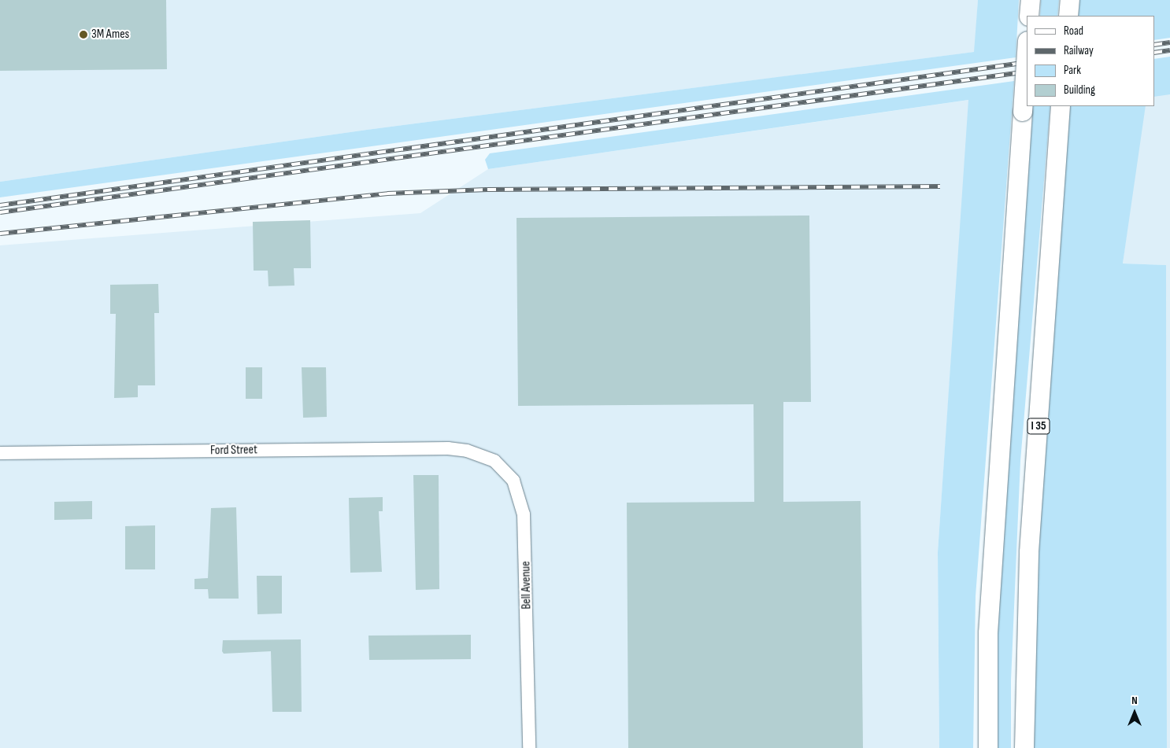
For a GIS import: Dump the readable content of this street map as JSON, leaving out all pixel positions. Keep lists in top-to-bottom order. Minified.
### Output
{"streets":{"highway":["I 35"],"street":["Ford Street","Bell Avenue"]},"crossings":[["Ford Street","Bell Avenue"]],"places":["3M Ames"],"legend":["Road","Railway","Park","Building"],"north":"top"}
